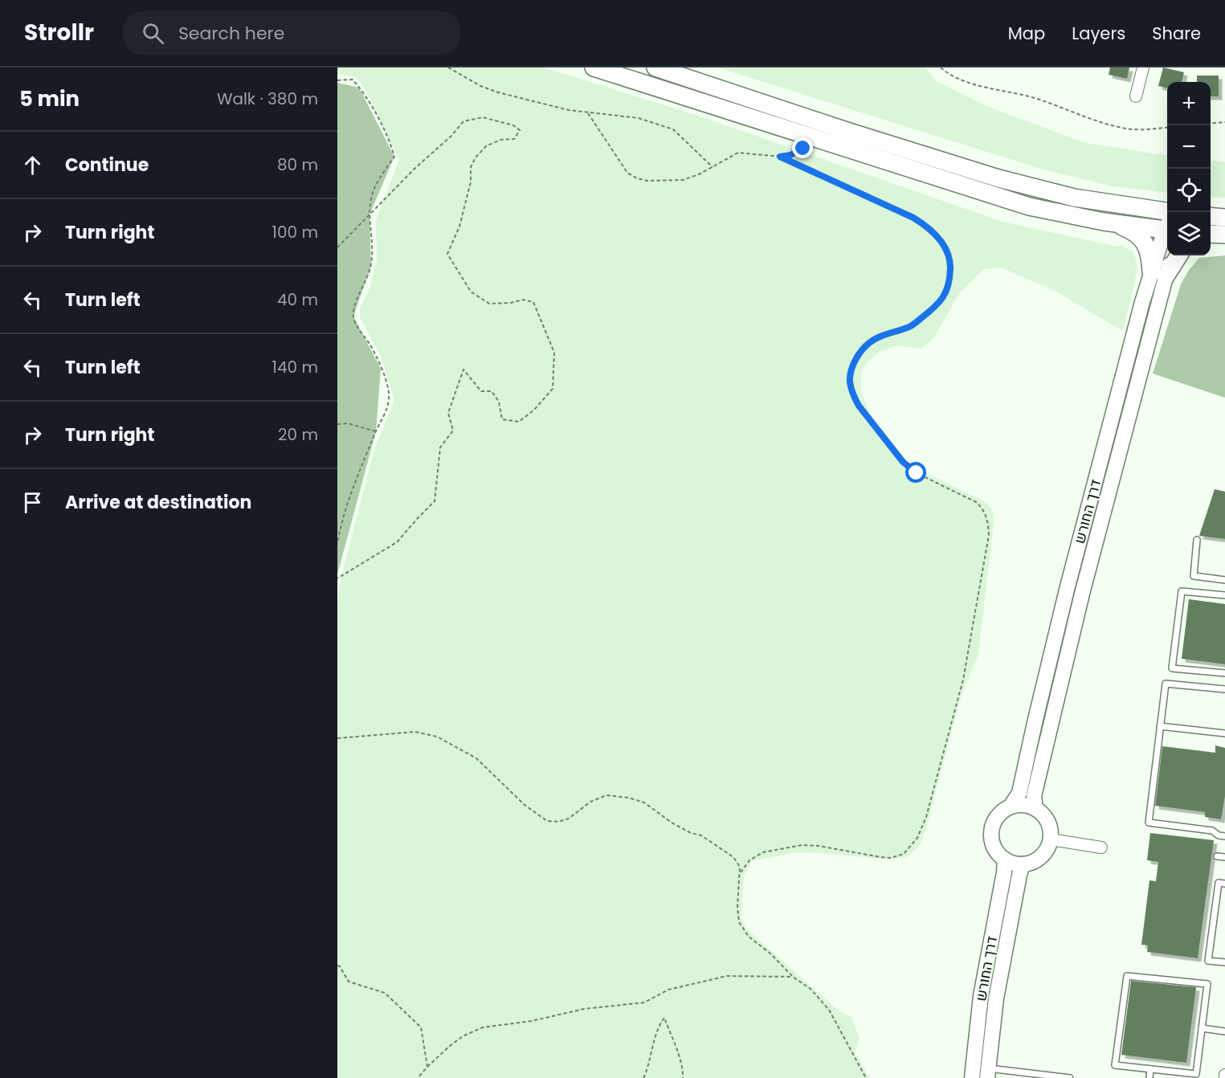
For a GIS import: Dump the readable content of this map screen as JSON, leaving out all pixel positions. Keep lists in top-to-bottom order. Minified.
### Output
{"streets":{"street":["דרך החורש"]},"page":{"header":"Strollr","search":"Search here","nav":["Map","Layers","Share"],"heading":["5 min","Walk · 380 m"],"map_buttons":["+","−"],"list":[["Continue","80 m"],["Turn right","100 m"],["Turn left","40 m"],["Turn left","140 m"],["Turn right","20 m"],"Arrive at destination"]}}
